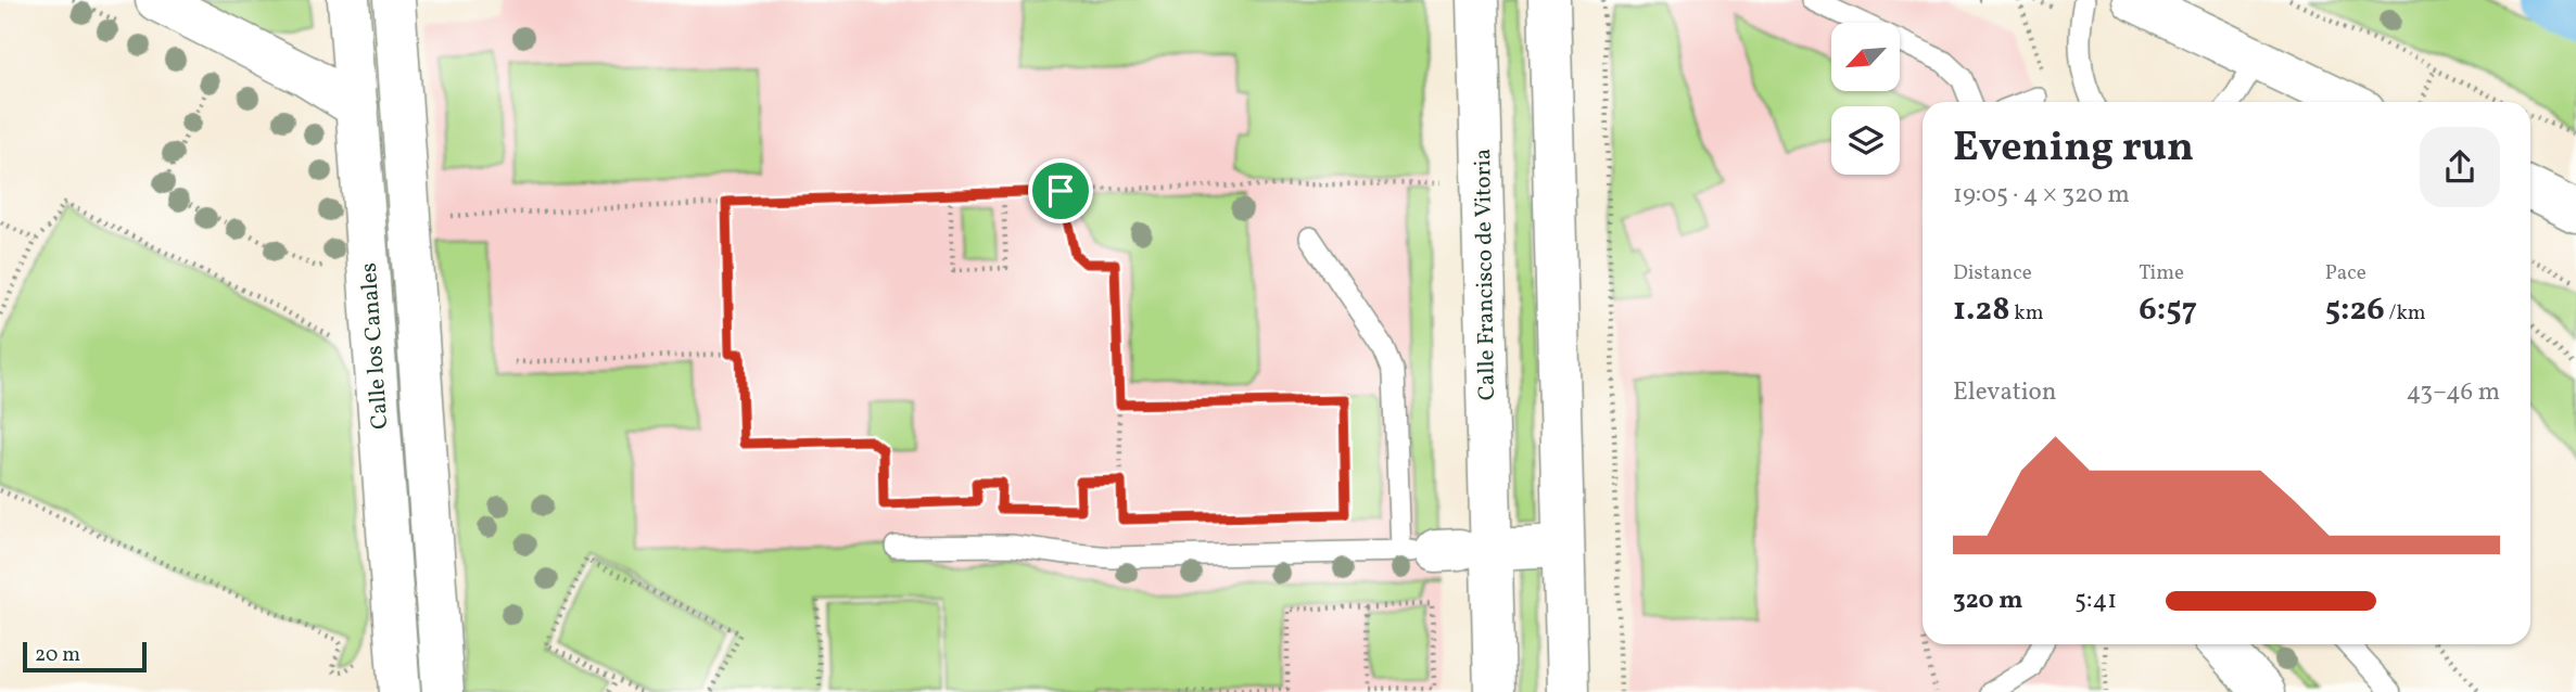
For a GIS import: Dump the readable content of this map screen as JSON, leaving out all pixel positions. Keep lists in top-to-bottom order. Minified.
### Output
{"streets":{"street":["Calle Francisco de Vitoria","Calle los Canales"]},"scale_bar":"20 m","north":"bottom left","page":{"heading":["Evening run","19:05 · 4 × 320 m"],"stats":[["Distance","1.28 km"],["Time","6:57"],["Pace","5:26 /km"]],"chart":["Elevation","43–46 m"],"list":[{"name":"320 m","note":"5:41"}],"scale":"20 m"}}
